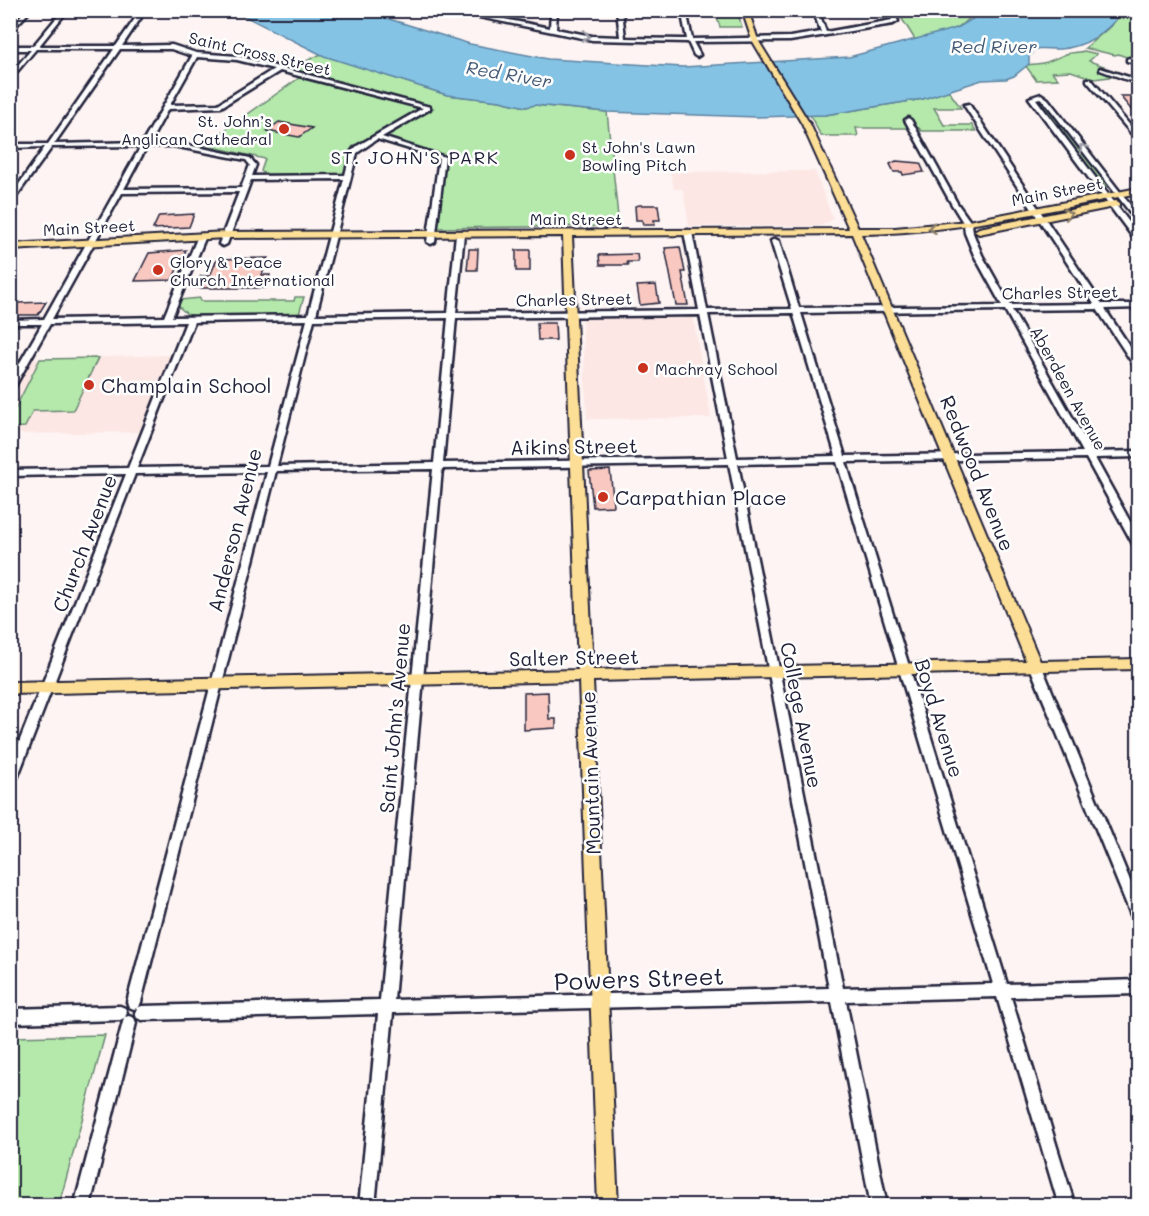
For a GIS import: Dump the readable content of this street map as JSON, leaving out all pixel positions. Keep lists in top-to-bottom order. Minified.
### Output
{"streets":{"main road":["Main Street","Redwood Avenue","Salter Street","Mountain Avenue"],"street":["Saint Cross Street","Charles Street","Aberdeen Avenue","Aikins Street","Anderson Avenue","Church Avenue","College Avenue","Saint John's Avenue","Boyd Avenue","Powers Street"]},"crossings":[["Saint Cross Street","Anderson Avenue"],["Main Street","Aberdeen Avenue"],["Main Street","Redwood Avenue"],["Main Street","Anderson Avenue"],["Main Street","College Avenue"],["Main Street","Saint John's Avenue"],["Main Street","Boyd Avenue"],["Main Street","Mountain Avenue"],["Charles Street","Aberdeen Avenue"],["Charles Street","Redwood Avenue"],["Charles Street","Anderson Avenue"],["Charles Street","Church Avenue"],["Charles Street","College Avenue"],["Charles Street","Saint John's Avenue"],["Charles Street","Boyd Avenue"],["Charles Street","Mountain Avenue"],["Aberdeen Avenue","Aikins Street"],["Aikins Street","Redwood Avenue"],["Aikins Street","Anderson Avenue"],["Aikins Street","Church Avenue"],["Aikins Street","College Avenue"],["Aikins Street","Saint John's Avenue"],["Aikins Street","Boyd Avenue"],["Aikins Street","Mountain Avenue"],["Redwood Avenue","Salter Street"],["Anderson Avenue","Salter Street"],["Anderson Avenue","Powers Street"],["Church Avenue","Salter Street"],["Salter Street","College Avenue"],["Salter Street","Saint John's Avenue"],["Salter Street","Boyd Avenue"],["Salter Street","Mountain Avenue"],["College Avenue","Powers Street"],["Saint John's Avenue","Powers Street"],["Boyd Avenue","Powers Street"],["Mountain Avenue","Powers Street"]],"districts":["ST. JOHN'S PARK"],"water":["Red River"],"places":["St. John’s Anglican Cathedral","St John's Lawn Bowling Pitch","Glory & Peace Church International","Machray School","Champlain School","Carpathian Place"]}
